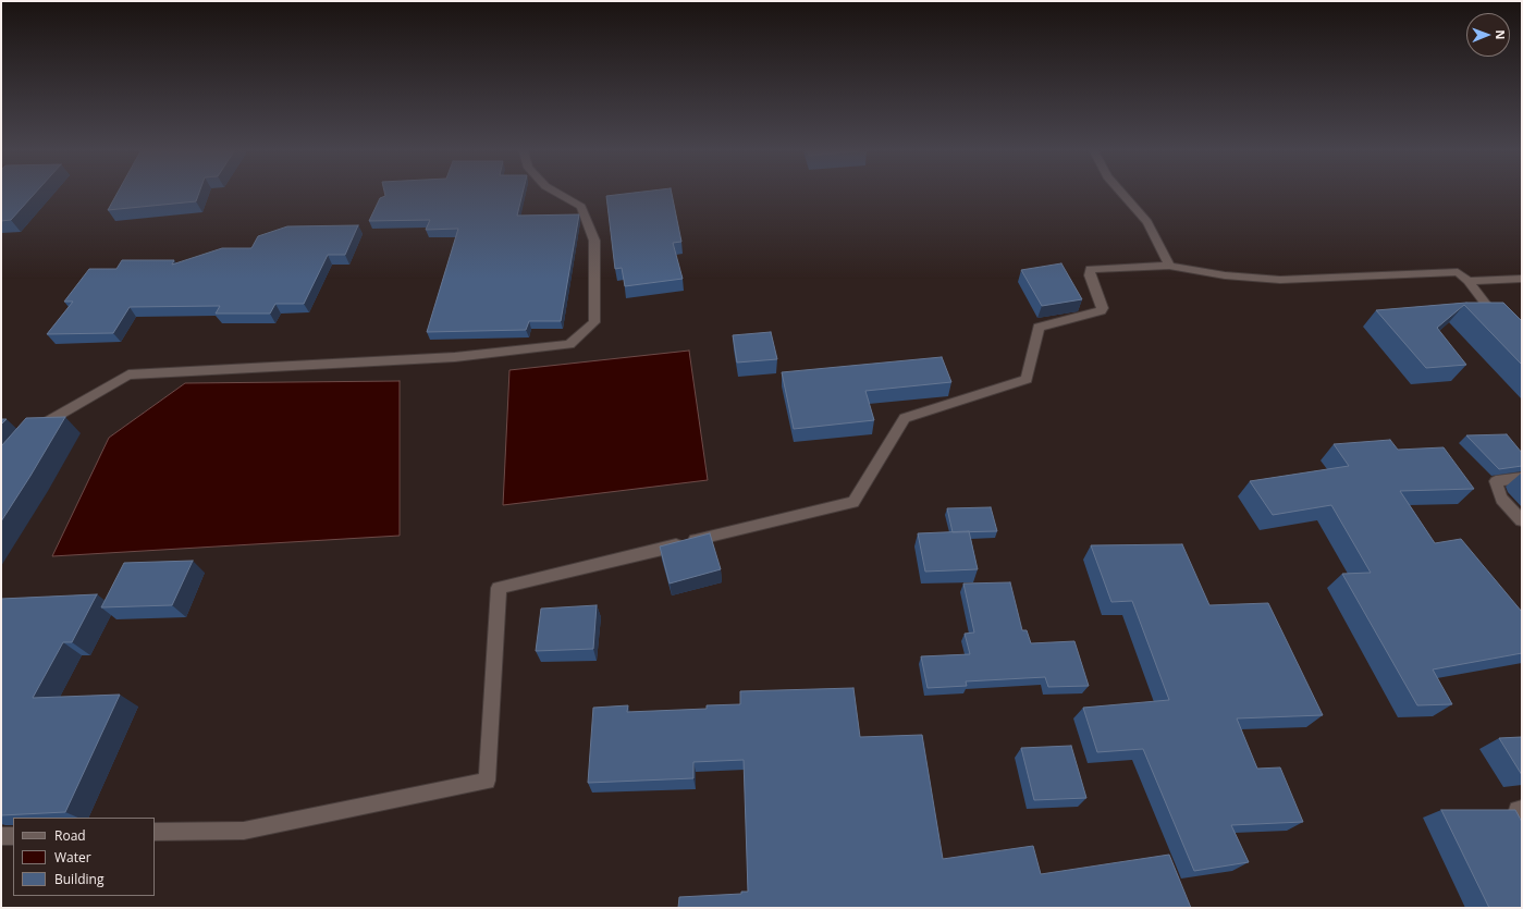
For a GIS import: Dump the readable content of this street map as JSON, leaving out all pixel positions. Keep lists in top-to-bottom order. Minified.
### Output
{"legend":["Road","Water","Building"],"north":"right"}
